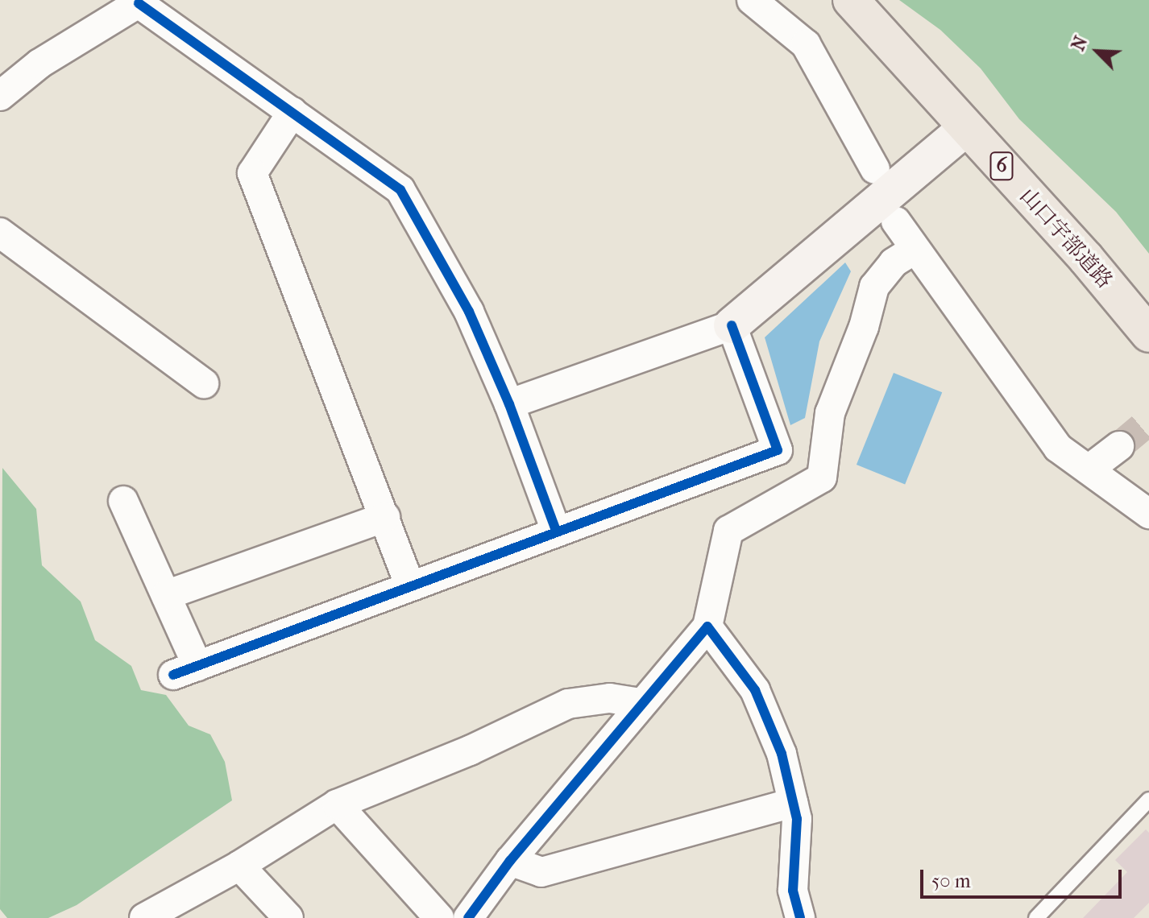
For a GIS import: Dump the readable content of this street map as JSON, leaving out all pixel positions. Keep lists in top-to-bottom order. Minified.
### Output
{"streets":{"main road":["6","山口宇部道路"]},"scale_bar":"50 m","north":"top left"}
